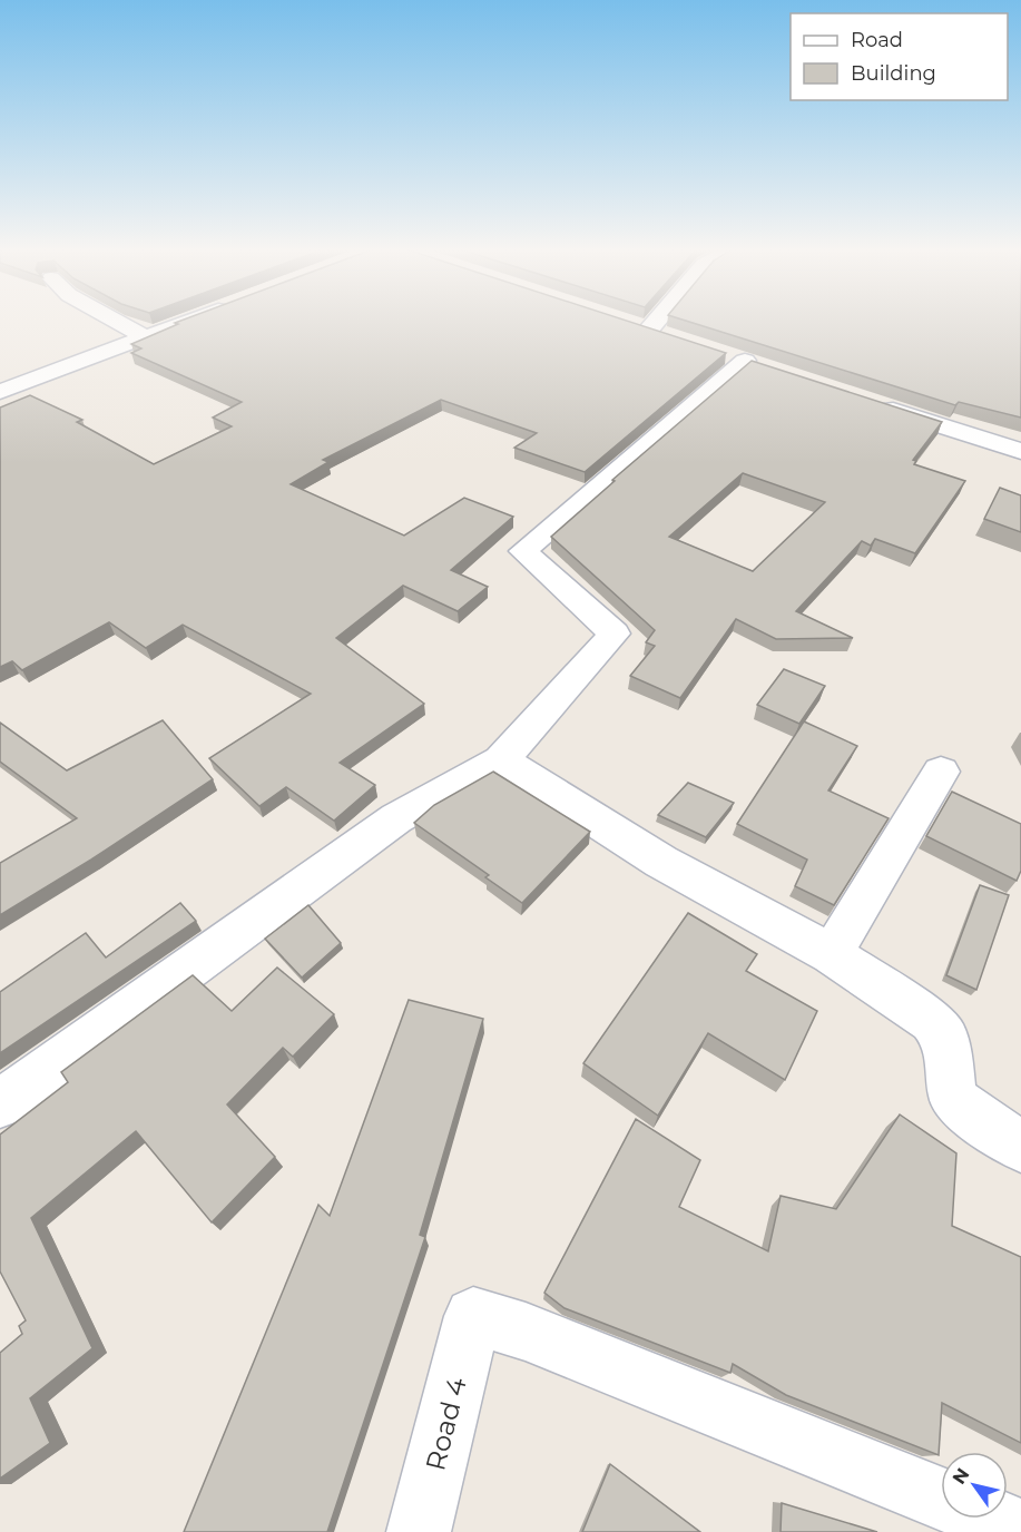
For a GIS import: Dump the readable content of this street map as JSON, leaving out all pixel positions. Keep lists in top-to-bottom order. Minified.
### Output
{"streets":{"street":["Road 4"]},"legend":["Road","Building"],"north":"top left"}
